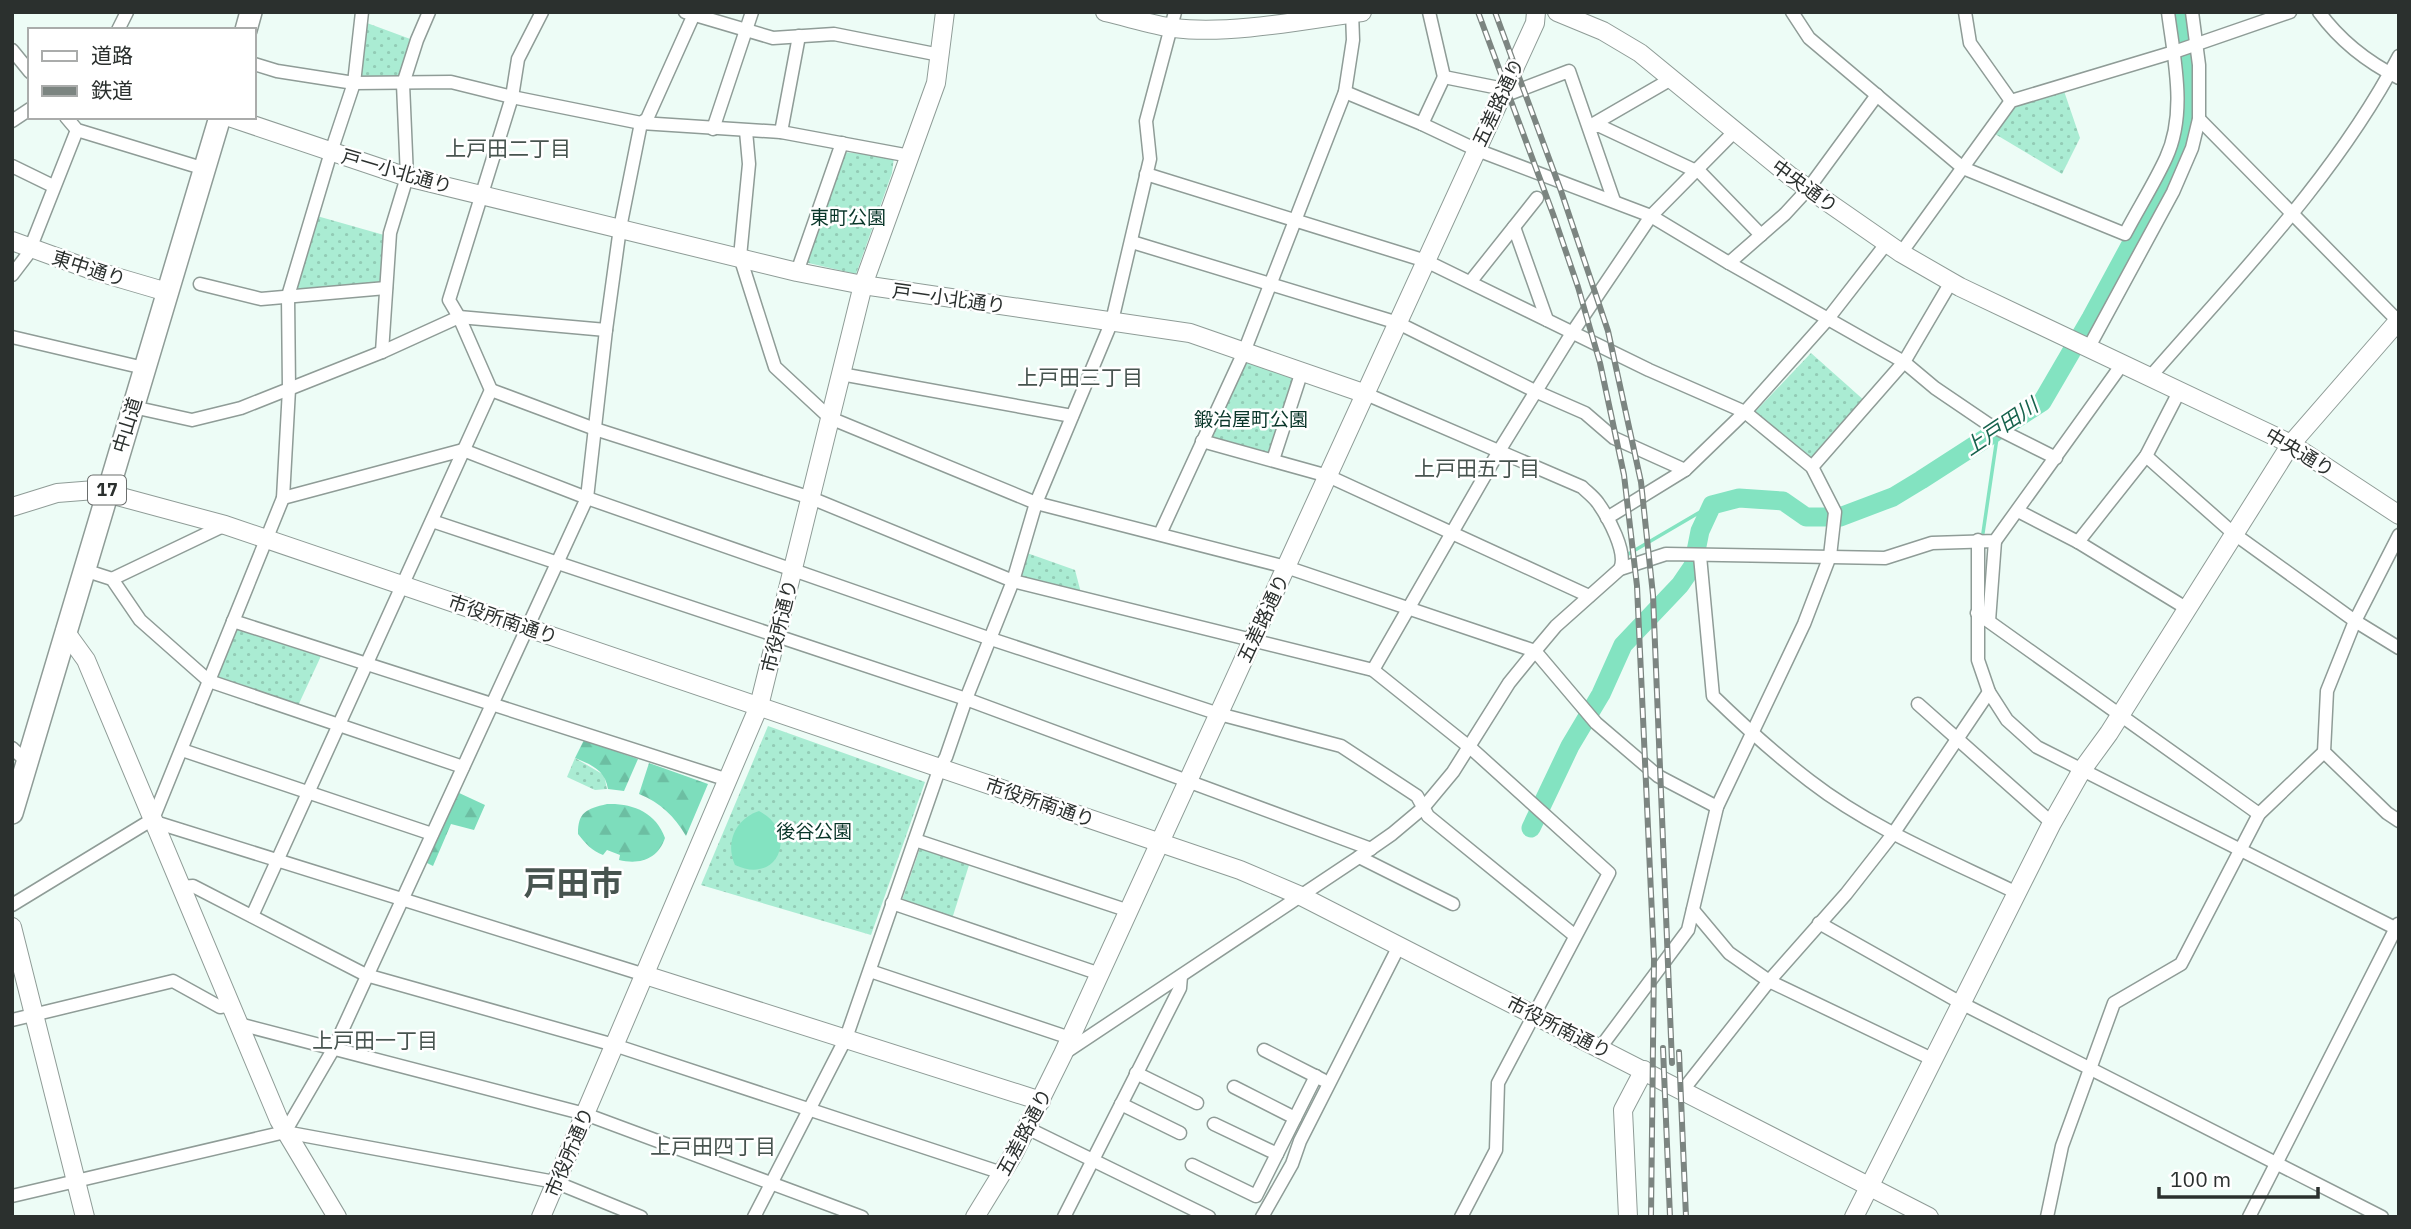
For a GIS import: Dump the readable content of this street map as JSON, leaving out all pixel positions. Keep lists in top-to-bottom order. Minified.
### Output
{"streets":{"highway":["中山道","17"],"street":["五差路通り","戸一小北通り","中央通り","東中通り","市役所南通り","市役所通り"]},"crossings":[["五差路通り","戸一小北通り"],["五差路通り","市役所南通り"],["戸一小北通り","市役所通り"],["東中通り","中山道"],["中山道","市役所南通り"],["市役所南通り","市役所通り"]],"districts":["上戸田二丁目","上戸田三丁目","上戸田五丁目","戸田市","上戸田一丁目","上戸田四丁目"],"water":["上戸田川"],"parks":["東町公園","鍛冶屋町公園","後谷公園"],"legend":["道路","鉄道"],"scale_bar":"100 m"}
